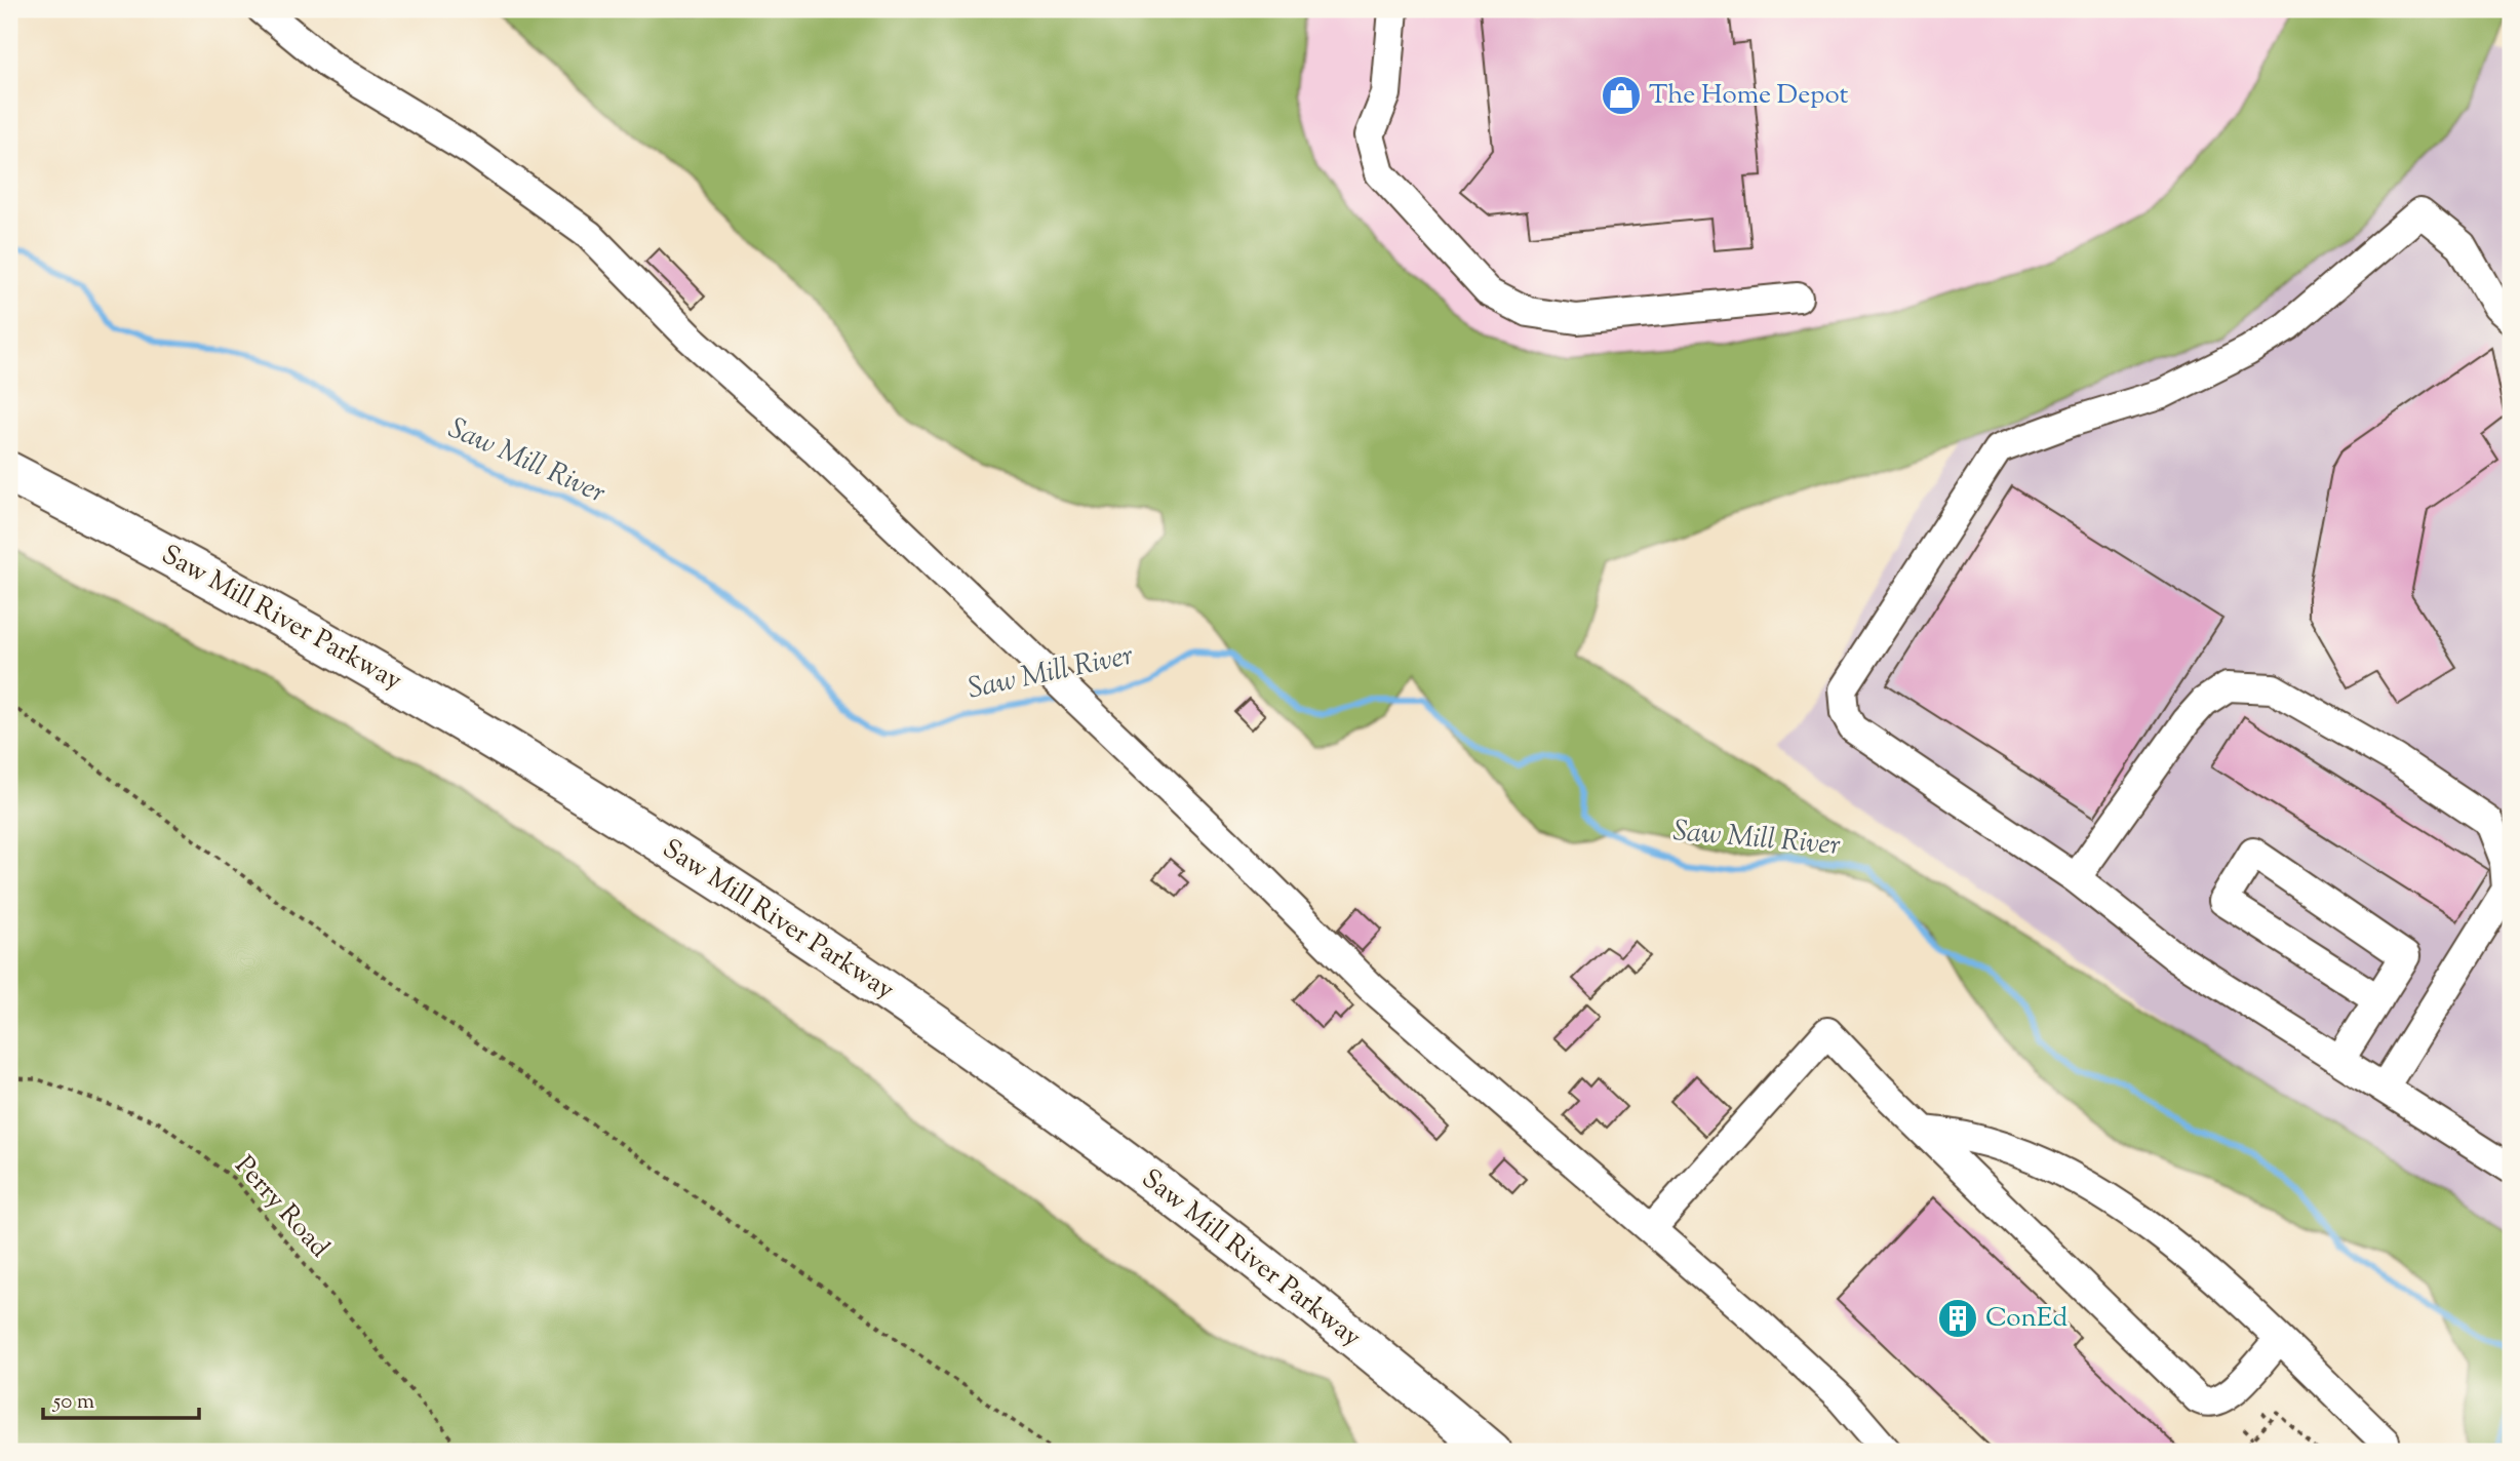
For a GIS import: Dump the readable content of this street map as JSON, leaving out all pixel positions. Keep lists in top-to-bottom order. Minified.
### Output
{"streets":{"highway":["Saw Mill River Parkway"],"path":["Perry Road"]},"water":["Saw Mill River"],"places":{"shop":["The Home Depot"],"building":["ConEd"]},"scale_bar":"50 m"}
